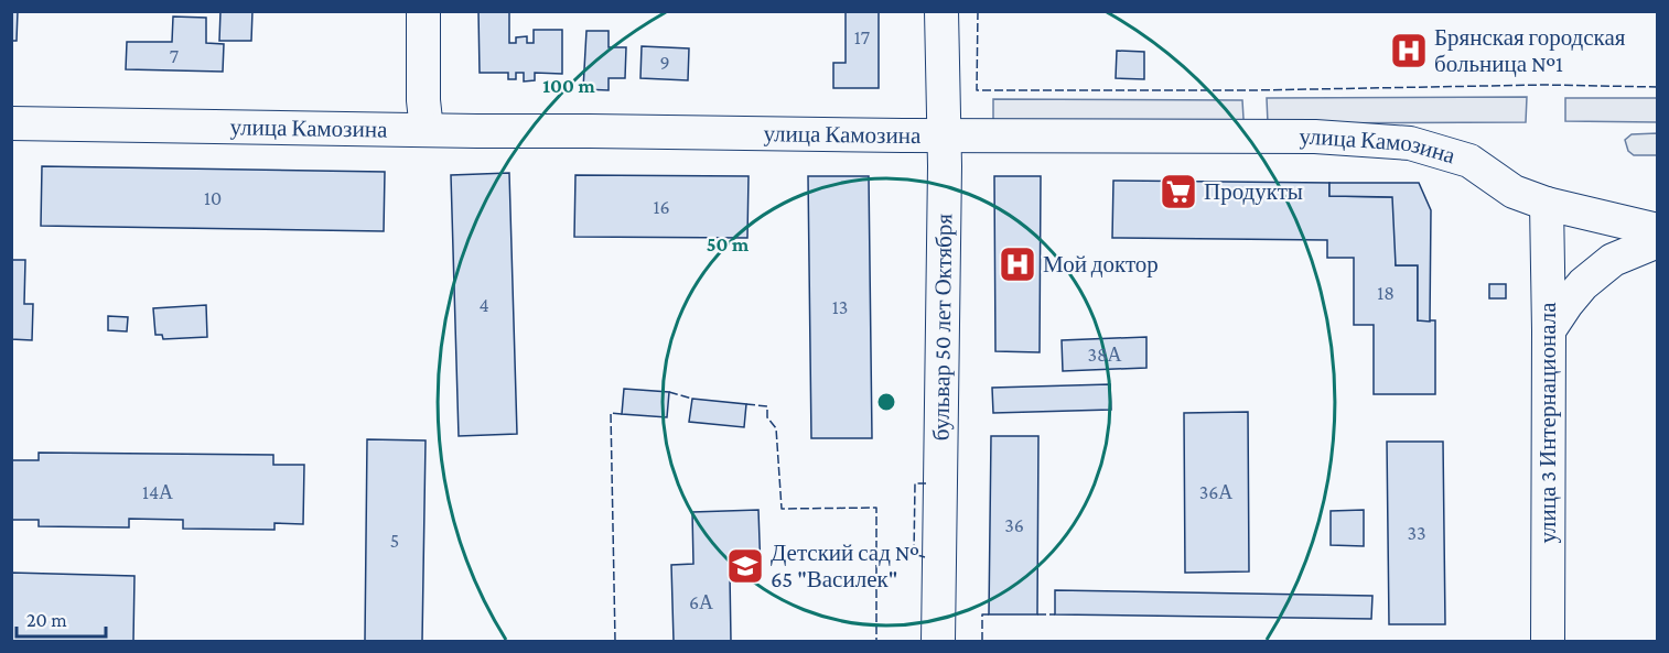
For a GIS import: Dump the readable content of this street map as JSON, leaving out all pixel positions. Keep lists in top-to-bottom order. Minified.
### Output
{"streets":{"street":["улица Камозина","бульвар 50 лет Октября","улица 3 Интернационала"]},"crossings":[["улица Камозина","бульвар 50 лет Октября"],["улица Камозина","улица 3 Интернационала"]],"places":{"hospital":["Брянская городская больница №1","Мой доктор"],"supermarket":["Продукты"],"school or university":["Детский сад № 65 \"Василек\""]},"house_numbers":["17","7","9","10","16","18","4","13","38А","14А","36А","36","33","5","6А"],"scale_bar":"20 m","rings":["100 m","50 m"]}
